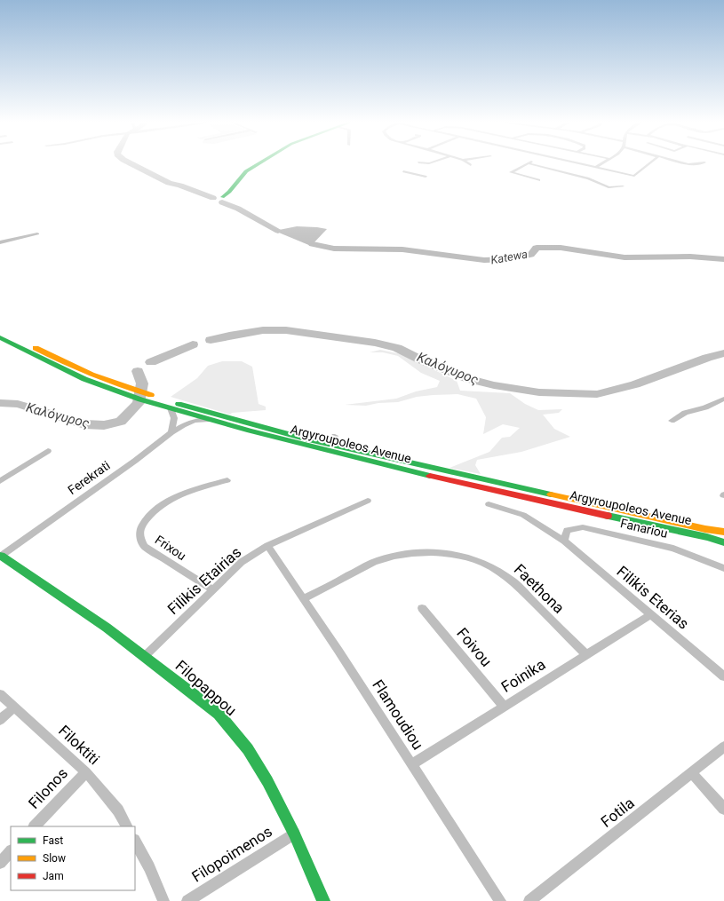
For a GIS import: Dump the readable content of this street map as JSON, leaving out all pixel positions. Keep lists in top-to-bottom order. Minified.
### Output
{"streets":{"main road":["Argyroupoleos Avenue","Filopappou"],"street":["Ferekrati","Fanariou","Frixou","Filikis Etairias","Faethona","Filikis Eterias","Foivou","Foinika","Flamoudiou","Filoktiti","Filonos","Fotila","Filopoimenos"]},"crossings":[["Argyroupoleos Avenue","Ferekrati"],["Ferekrati","Filopappou"],["Fanariou","Filikis Eterias"],["Frixou","Filikis Etairias"],["Filikis Etairias","Filopappou"],["Filikis Etairias","Flamoudiou"],["Faethona","Foinika"],["Faethona","Flamoudiou"],["Filikis Eterias","Foinika"],["Foivou","Foinika"],["Foinika","Flamoudiou"],["Filopappou","Filopoimenos"],["Filoktiti","Filonos"]],"water":["Katewa","Καλόγυρος"],"legend":["Fast","Slow","Jam"]}
